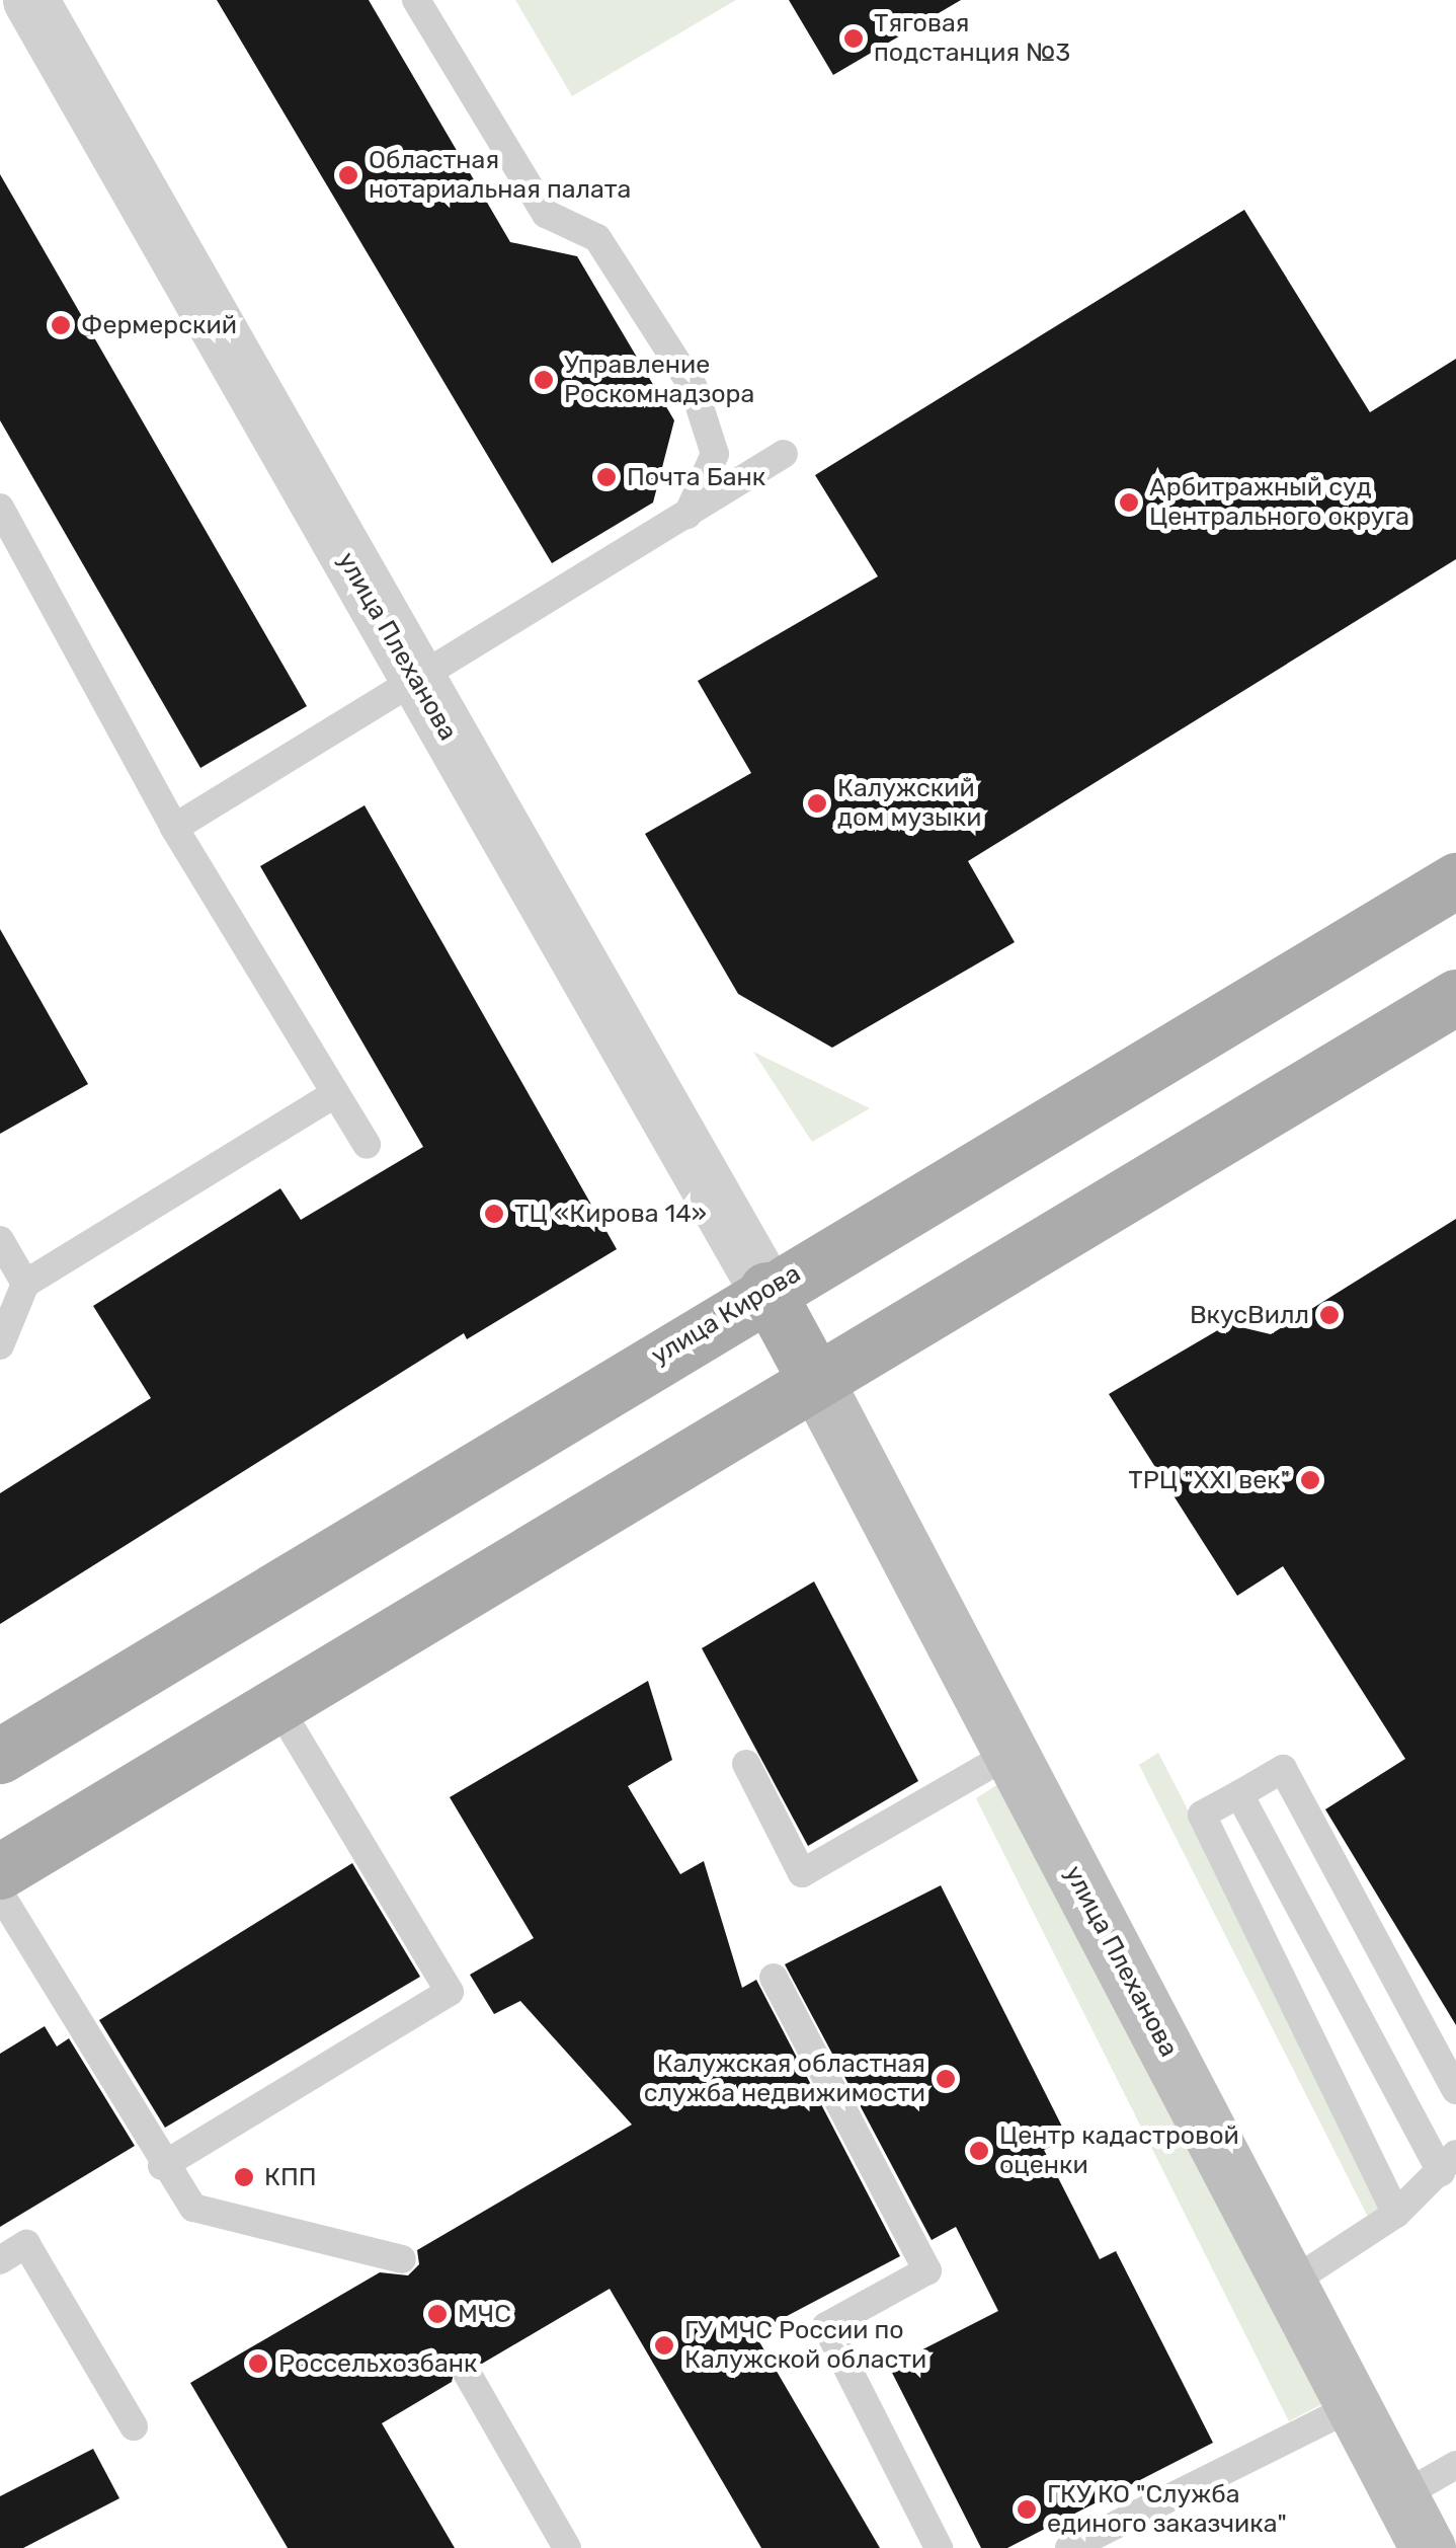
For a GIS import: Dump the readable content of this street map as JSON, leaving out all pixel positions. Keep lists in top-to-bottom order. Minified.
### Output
{"streets":{"main road":["улица Плеханова","улица Кирова"]},"crossings":[["улица Плеханова","улица Кирова"]],"places":["Тяговая подстанция №3","Областная нотариальная палата","Фермерский","Управление Роскомнадзора","Почта Банк","Арбитражный суд Центрального округа","Калужский дом музыки","ТЦ «Кирова 14»","ВкусВилл","ТРЦ \"XXI век\"","Калужская областная служба недвижимости","Центр кадастровой оценки","КПП","МЧС","ГУ МЧС России по Калужской области","Россельхозбанк","ГКУ КО \"Служба единого заказчика\""]}
